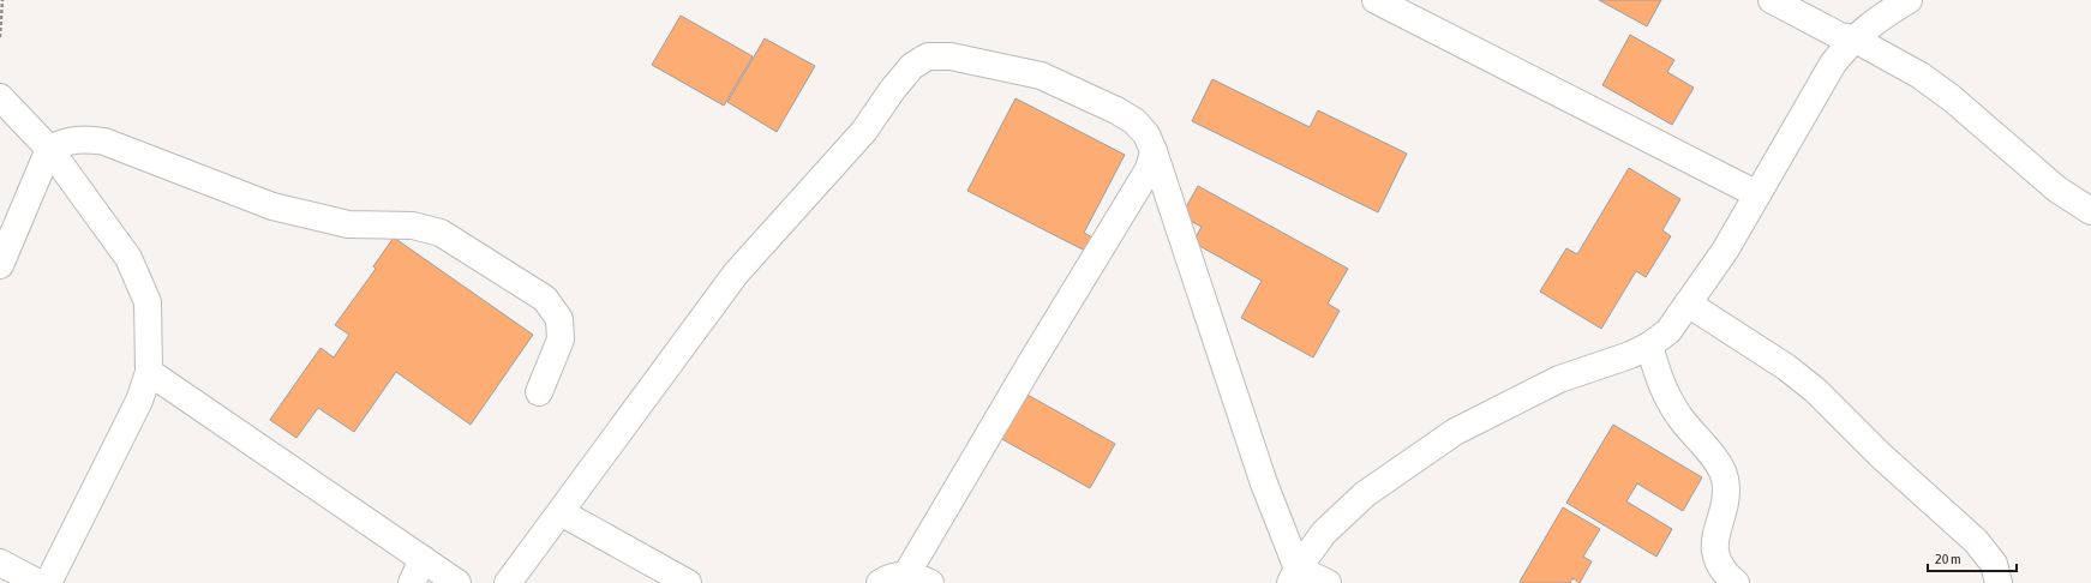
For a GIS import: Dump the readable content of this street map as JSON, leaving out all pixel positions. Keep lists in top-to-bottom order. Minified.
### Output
{"scale_bar":"20 m"}
